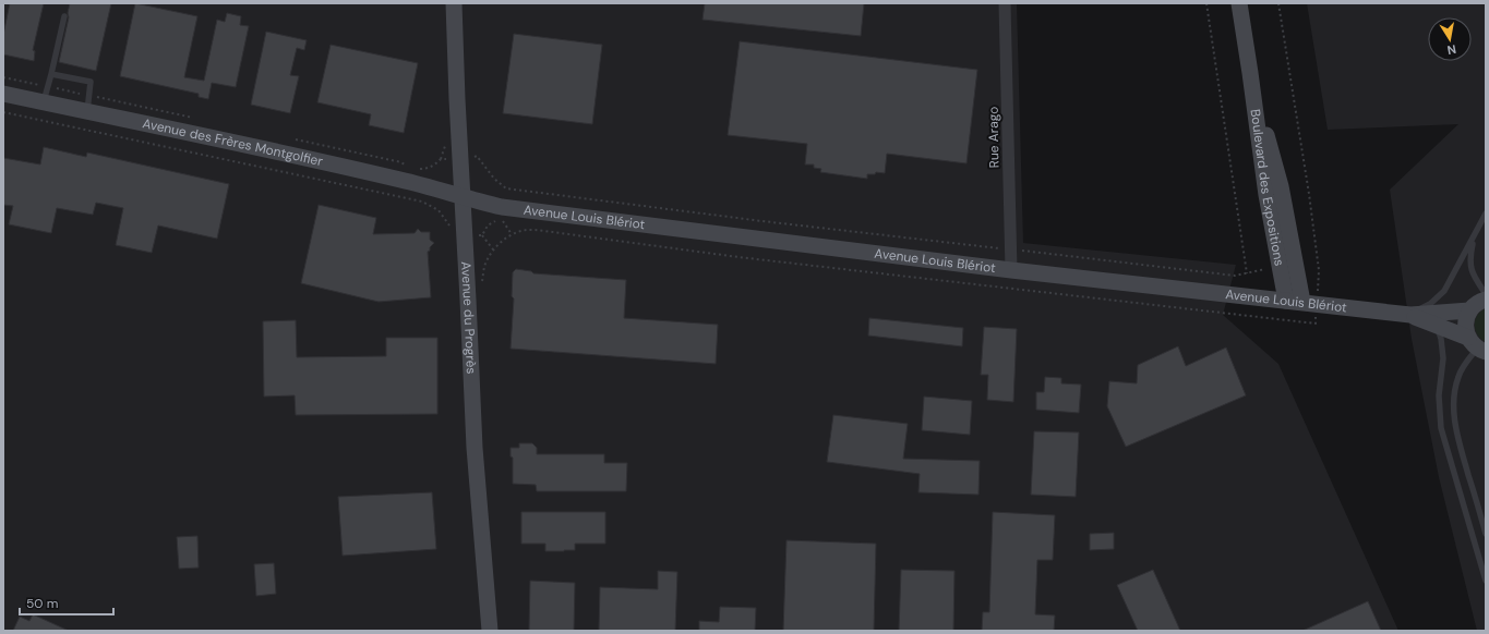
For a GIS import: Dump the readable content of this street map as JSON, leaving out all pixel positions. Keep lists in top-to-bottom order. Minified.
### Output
{"streets":{"street":["Rue Arago","Avenue des Frères Montgolfier","Boulevard des Expositions","Avenue Louis Blériot","Avenue du Progrès"]},"crossings":[["Rue Arago","Avenue Louis Blériot"],["Avenue des Frères Montgolfier","Avenue Louis Blériot"],["Avenue des Frères Montgolfier","Avenue du Progrès"],["Boulevard des Expositions","Avenue Louis Blériot"],["Avenue Louis Blériot","Avenue du Progrès"]],"scale_bar":"50 m","north":"bottom"}
